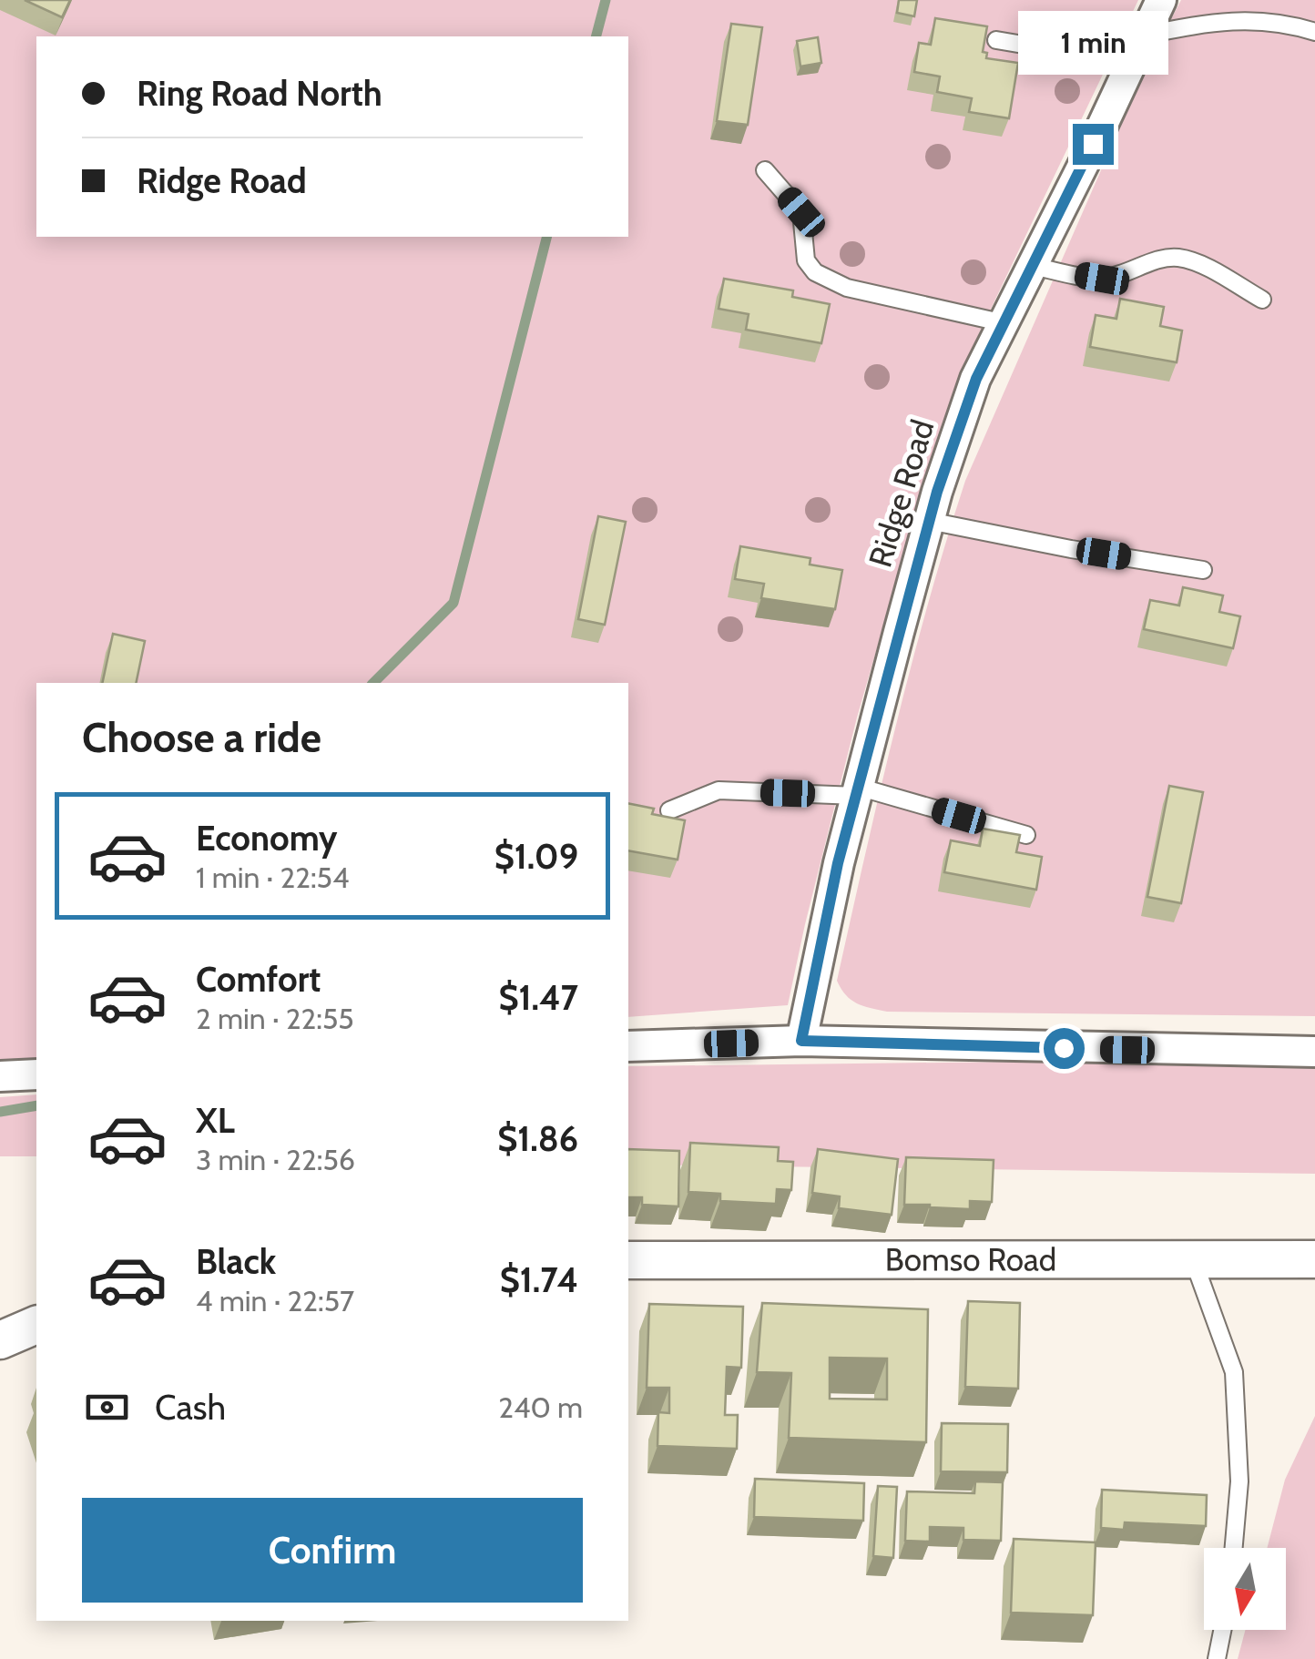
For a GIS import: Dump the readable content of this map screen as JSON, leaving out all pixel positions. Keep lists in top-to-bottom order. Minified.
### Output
{"streets":{"street":["Ridge Road","Bomso Road"]},"north":"bottom","page":{"bubble":"1 min","banner":["Ring Road North","Ridge Road"],"heading":"Choose a ride","list":[{"name":"Economy","note":"1 min · 22:54","value":"$1.09"},{"name":"Comfort","note":"2 min · 22:55","value":"$1.47"},{"name":"XL","note":"3 min · 22:56","value":"$1.86"},{"name":"Black","note":"4 min · 22:57","value":"$1.74"}],"pay":["Cash","240 m"],"buttons":"Confirm"}}
